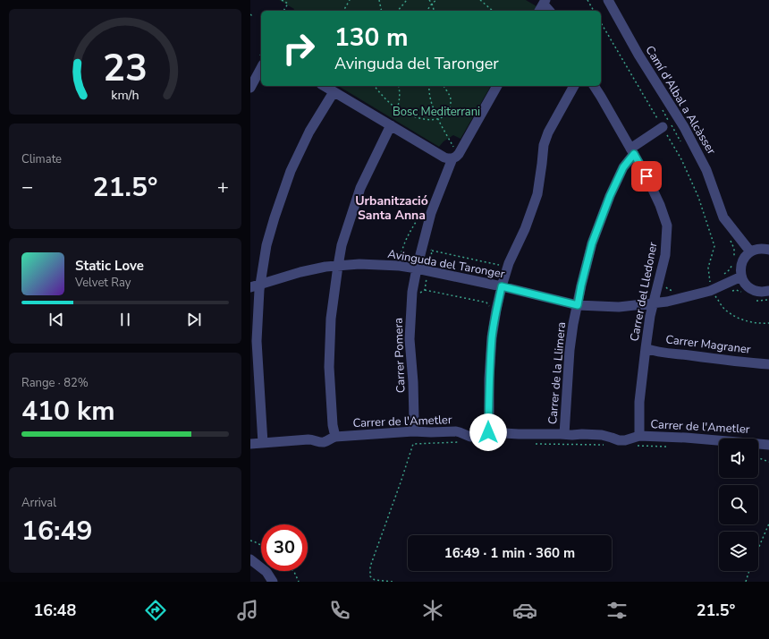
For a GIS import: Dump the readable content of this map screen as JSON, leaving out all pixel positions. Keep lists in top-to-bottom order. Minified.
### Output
{"streets":{"street":["Camí d'Albal a Alcàsser","Avinguda del Taronger","Carrer del Lledoner","Carrer Magraner","Carrer Pomera","Carrer de la Llimera","Carrer de l'Ametler"]},"crossings":[["Avinguda del Taronger","Carrer del Lledoner"],["Avinguda del Taronger","Carrer Pomera"],["Avinguda del Taronger","Carrer de la Llimera"],["Carrer del Lledoner","Carrer Magraner"],["Carrer del Lledoner","Carrer de la Llimera"],["Carrer del Lledoner","Carrer de l'Ametler"],["Carrer Pomera","Carrer de l'Ametler"],["Carrer de la Llimera","Carrer de l'Ametler"]],"districts":["Urbanització Santa Anna"],"parks":["Bosc Mediterrani"],"page":{"turn":["130 m","Avinguda del Taronger"],"tile":["Climate",["Range · 82%","410 km"],["Arrival","16:49"]],"heat":["−","21.5°","+"],"song":["Static Love","Velvet Ray"],"limit":"30","trip":"16:49 · 1 min · 360 m","tabs":["16:48","21.5°"],"gauge":["23","km/h"]}}
